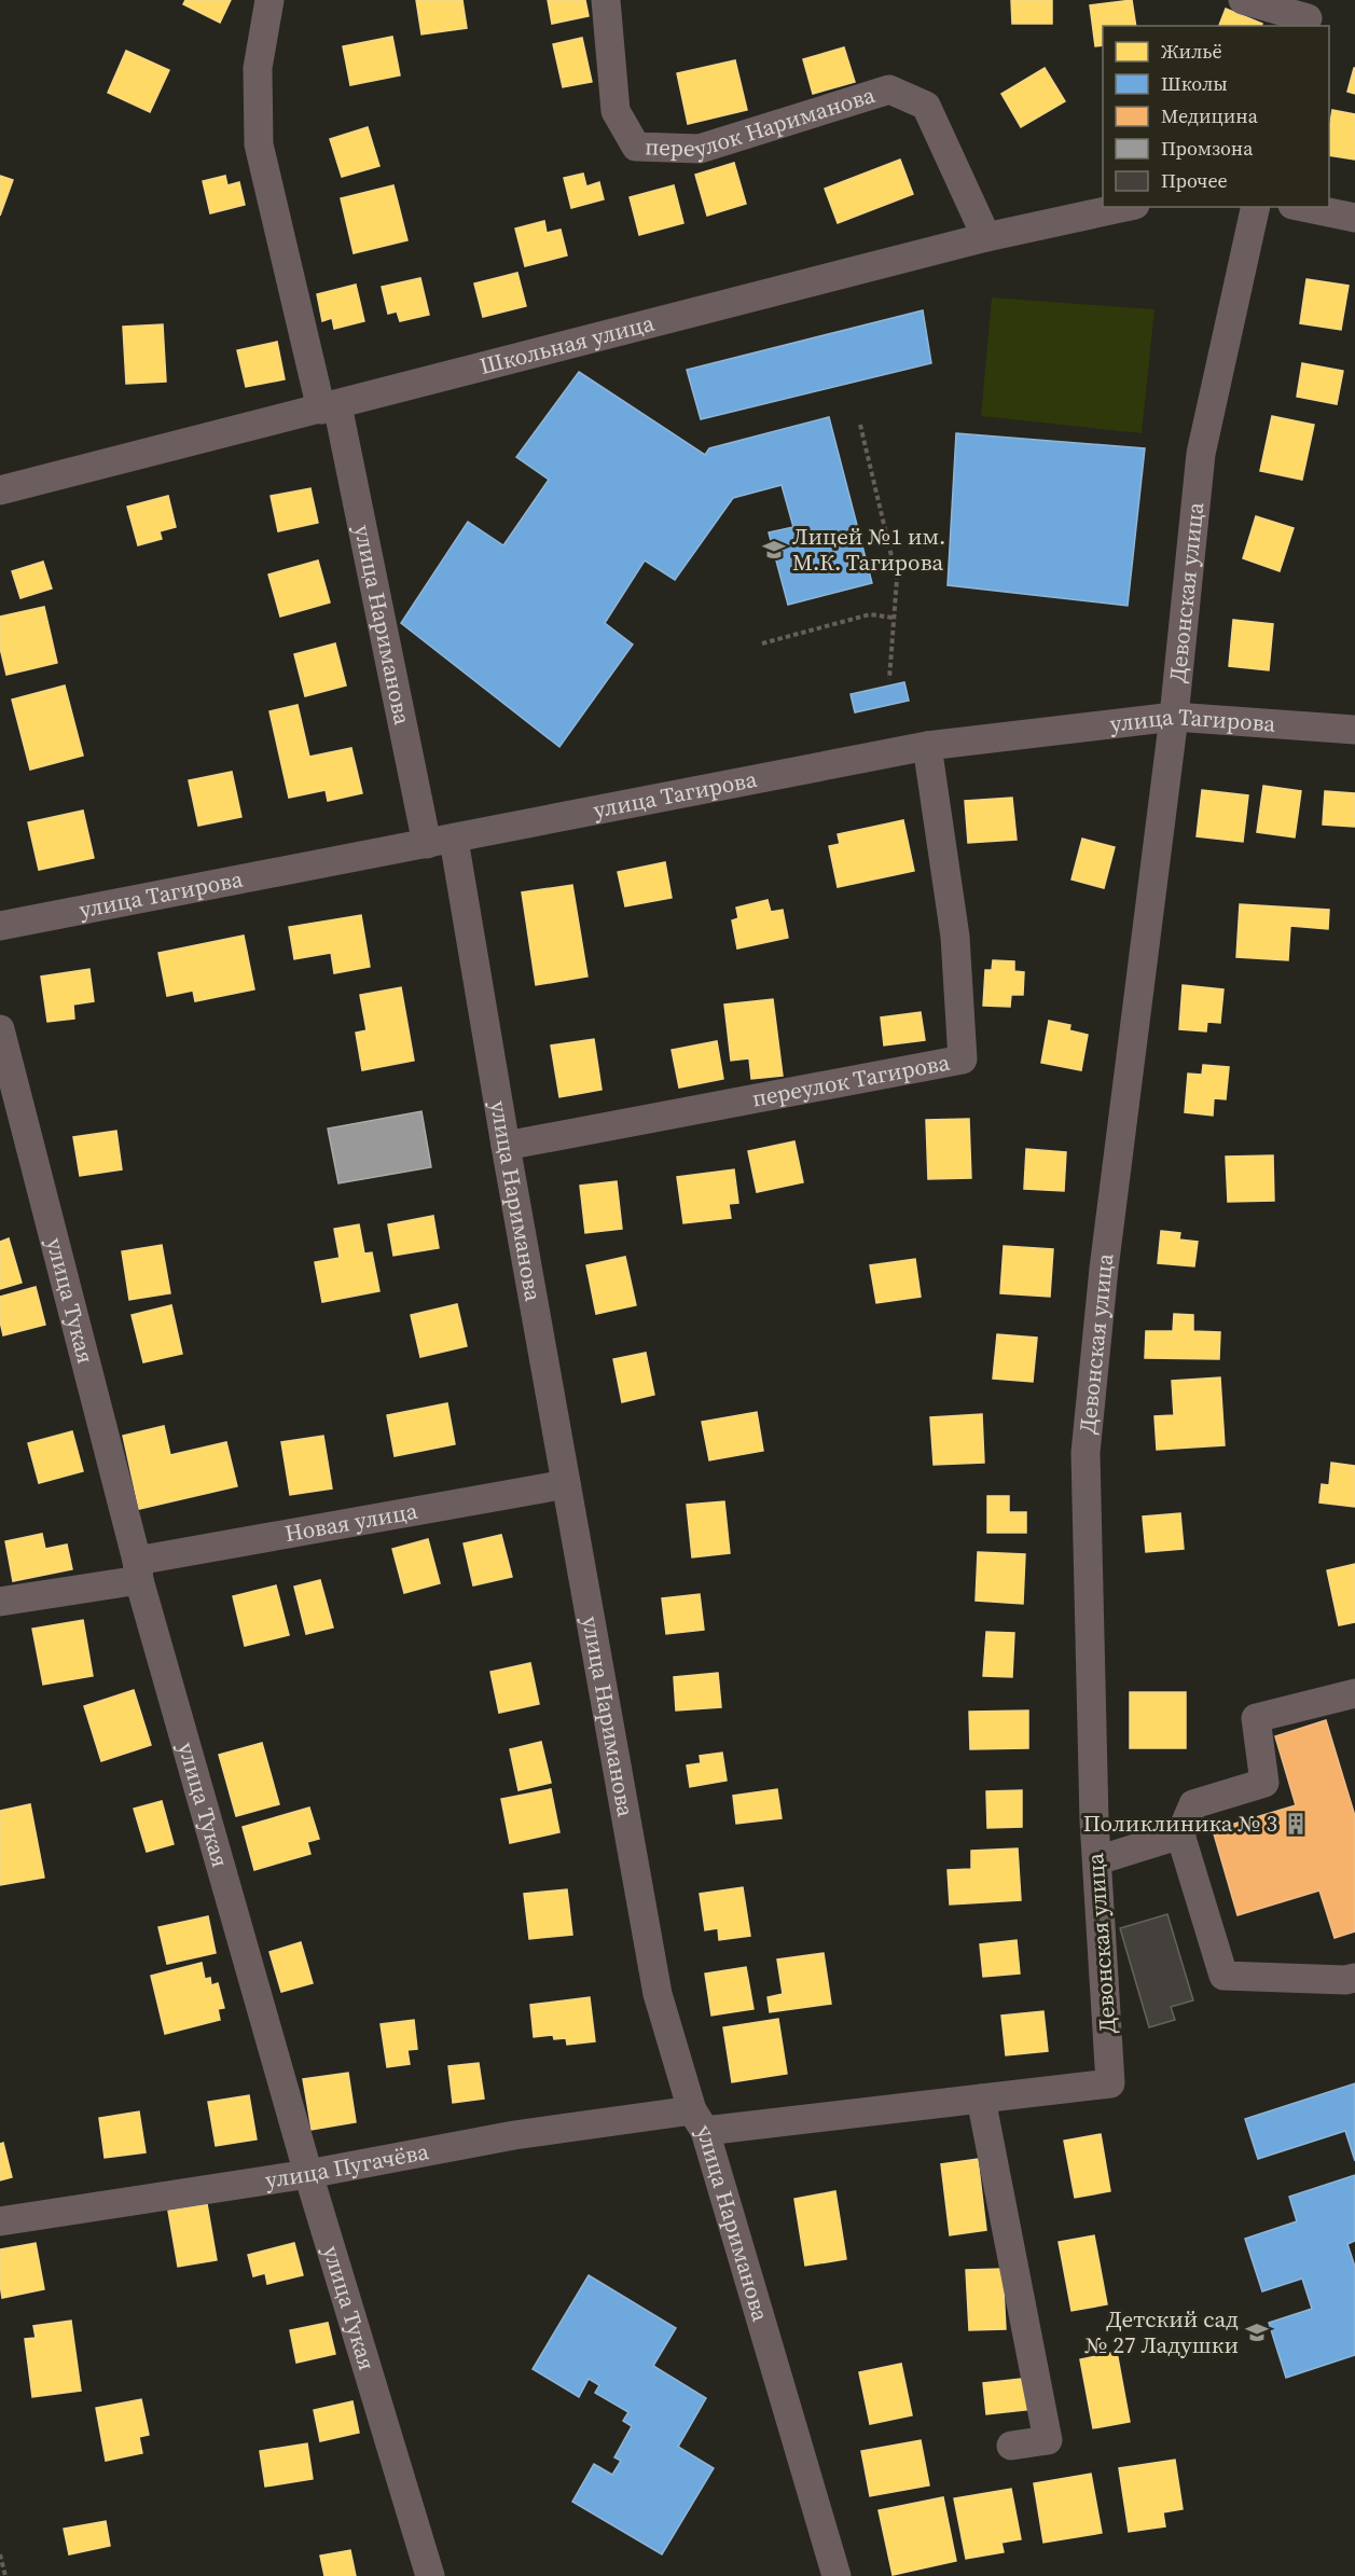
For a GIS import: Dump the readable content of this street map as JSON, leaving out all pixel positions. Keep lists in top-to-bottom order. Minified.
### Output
{"streets":{"street":["переулок Нариманова","Школьная улица","Девонская улица","улица Нариманова","улица Тагирова","переулок Тагирова","улица Тукая","Новая улица","улица Пугачёва"]},"crossings":[["переулок Нариманова","Школьная улица"],["Школьная улица","улица Нариманова"],["Девонская улица","улица Нариманова"],["Девонская улица","улица Тагирова"],["Девонская улица","улица Пугачёва"],["улица Нариманова","улица Тагирова"],["улица Нариманова","переулок Тагирова"],["улица Нариманова","Новая улица"],["улица Нариманова","улица Пугачёва"],["улица Тагирова","переулок Тагирова"],["улица Тукая","Новая улица"],["улица Тукая","улица Пугачёва"]],"places":{"school or university":["Лицей №1 им. М.К. Тагирова","Детский сад № 27 Ладушки"],"building":["Поликлиника № 3"]},"legend":["Жильё","Школы","Медицина","Промзона","Прочее"]}
